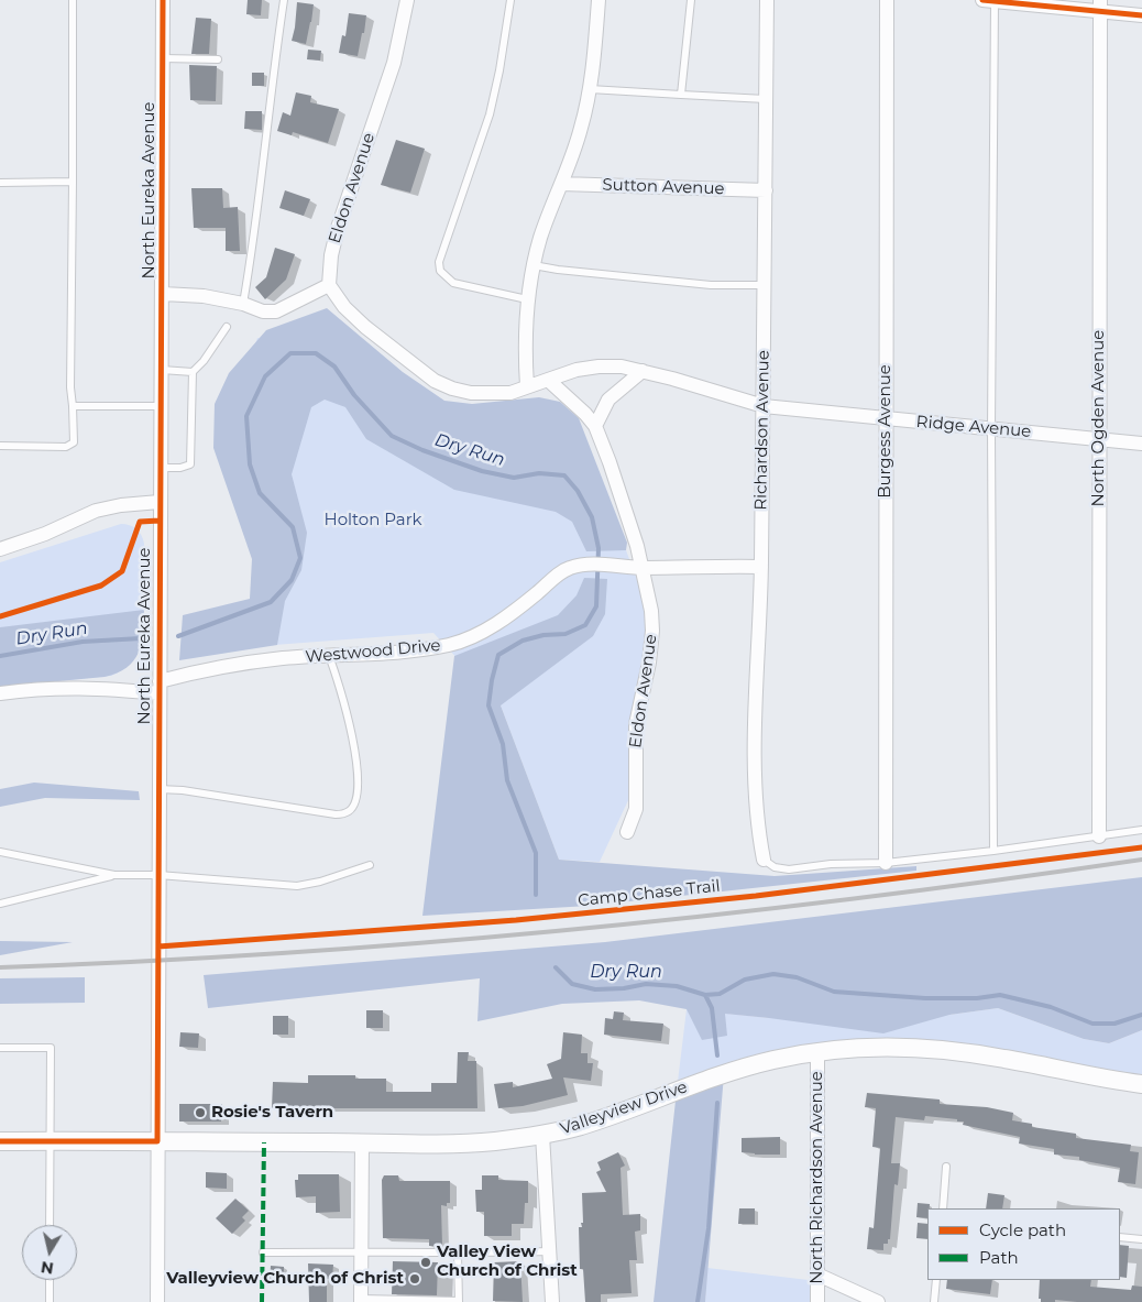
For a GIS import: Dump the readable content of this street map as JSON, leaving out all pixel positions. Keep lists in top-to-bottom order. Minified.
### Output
{"streets":{"street":["Sutton Avenue","Eldon Avenue","North Eureka Avenue","North Ogden Avenue","Ridge Avenue","Richardson Avenue","Burgess Avenue","Westwood Drive","Valleyview Drive","North Richardson Avenue"],"cycle path":["Camp Chase Trail"]},"crossings":[["Sutton Avenue","Richardson Avenue"],["Eldon Avenue","Ridge Avenue"],["Eldon Avenue","Westwood Drive"],["North Eureka Avenue","Westwood Drive"],["North Eureka Avenue","Valleyview Drive"],["North Ogden Avenue","Ridge Avenue"],["Ridge Avenue","Richardson Avenue"],["Ridge Avenue","Burgess Avenue"],["Richardson Avenue","Westwood Drive"],["Valleyview Drive","North Richardson Avenue"]],"water":["Dry Run"],"parks":["Holton Park"],"places":["Rosie's Tavern","Valley View Church of Christ","Valleyview Church of Christ"],"legend":["Cycle path","Path"],"north":"bottom"}
